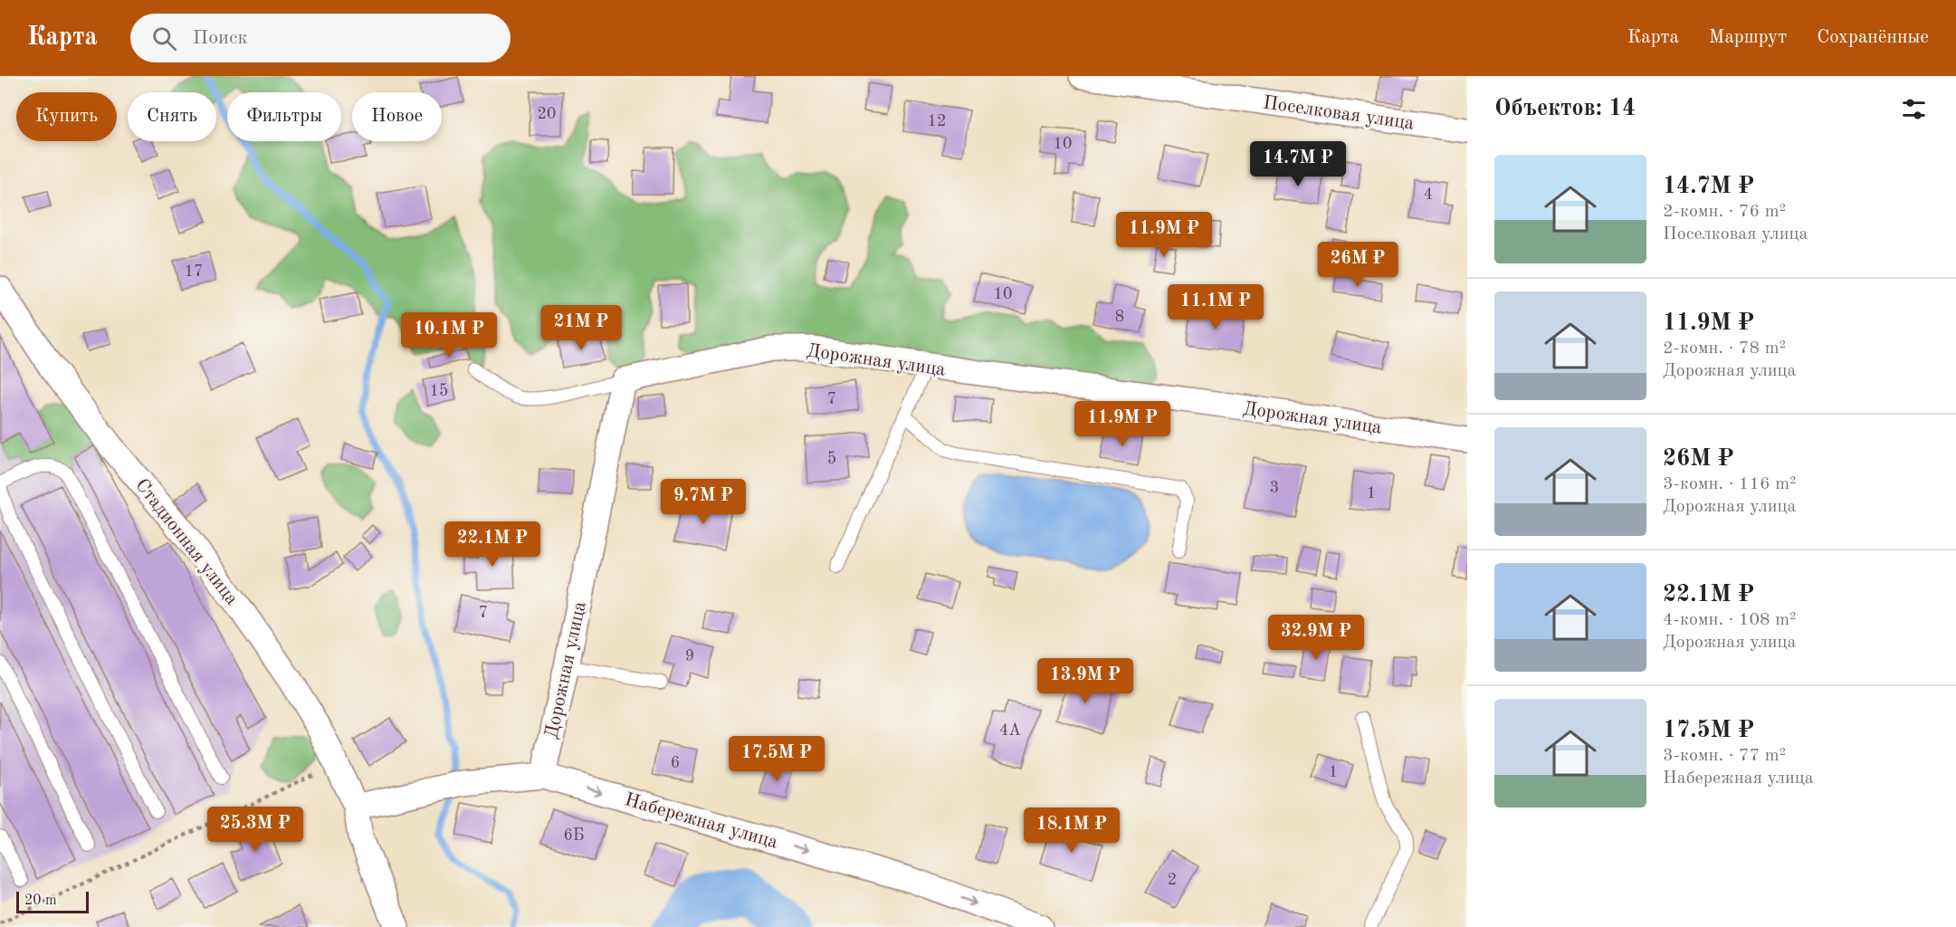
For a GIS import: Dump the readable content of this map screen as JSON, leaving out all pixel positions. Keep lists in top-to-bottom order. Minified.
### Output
{"streets":{"street":["Поселковая улица","Дорожная улица","Стадионная улица","Набережная улица"]},"crossings":[["Дорожная улица","Набережная улица"],["Стадионная улица","Набережная улица"]],"one_way":["Набережная улица"],"house_numbers":["20","12","10","4","17","10","8","15","7","5","3","1","7","9","4А","6","1","6Б","2"],"scale_bar":"20 m","page":{"header":"Карта","search":"Поиск","nav":["Карта","Маршрут","Сохранённые"],"heading":"Объектов: 14","chip":["Купить","Снять","Фильтры","Новое"],"price":["14.7M ₽","11.9M ₽","26M ₽","11.1M ₽","21M ₽","10.1M ₽","11.9M ₽","9.7M ₽","22.1M ₽","32.9M ₽","13.9M ₽","17.5M ₽","25.3M ₽","18.1M ₽"],"list":[{"name":"14.7M ₽","note":"2-комн. · 76 m² · Поселковая улица"},{"name":"11.9M ₽","note":"2-комн. · 78 m² · Дорожная улица"},{"name":"26M ₽","note":"3-комн. · 116 m² · Дорожная улица"},{"name":"22.1M ₽","note":"4-комн. · 108 m² · Дорожная улица"},{"name":"17.5M ₽","note":"3-комн. · 77 m² · Набережная улица"}],"scale":"20 m"}}
